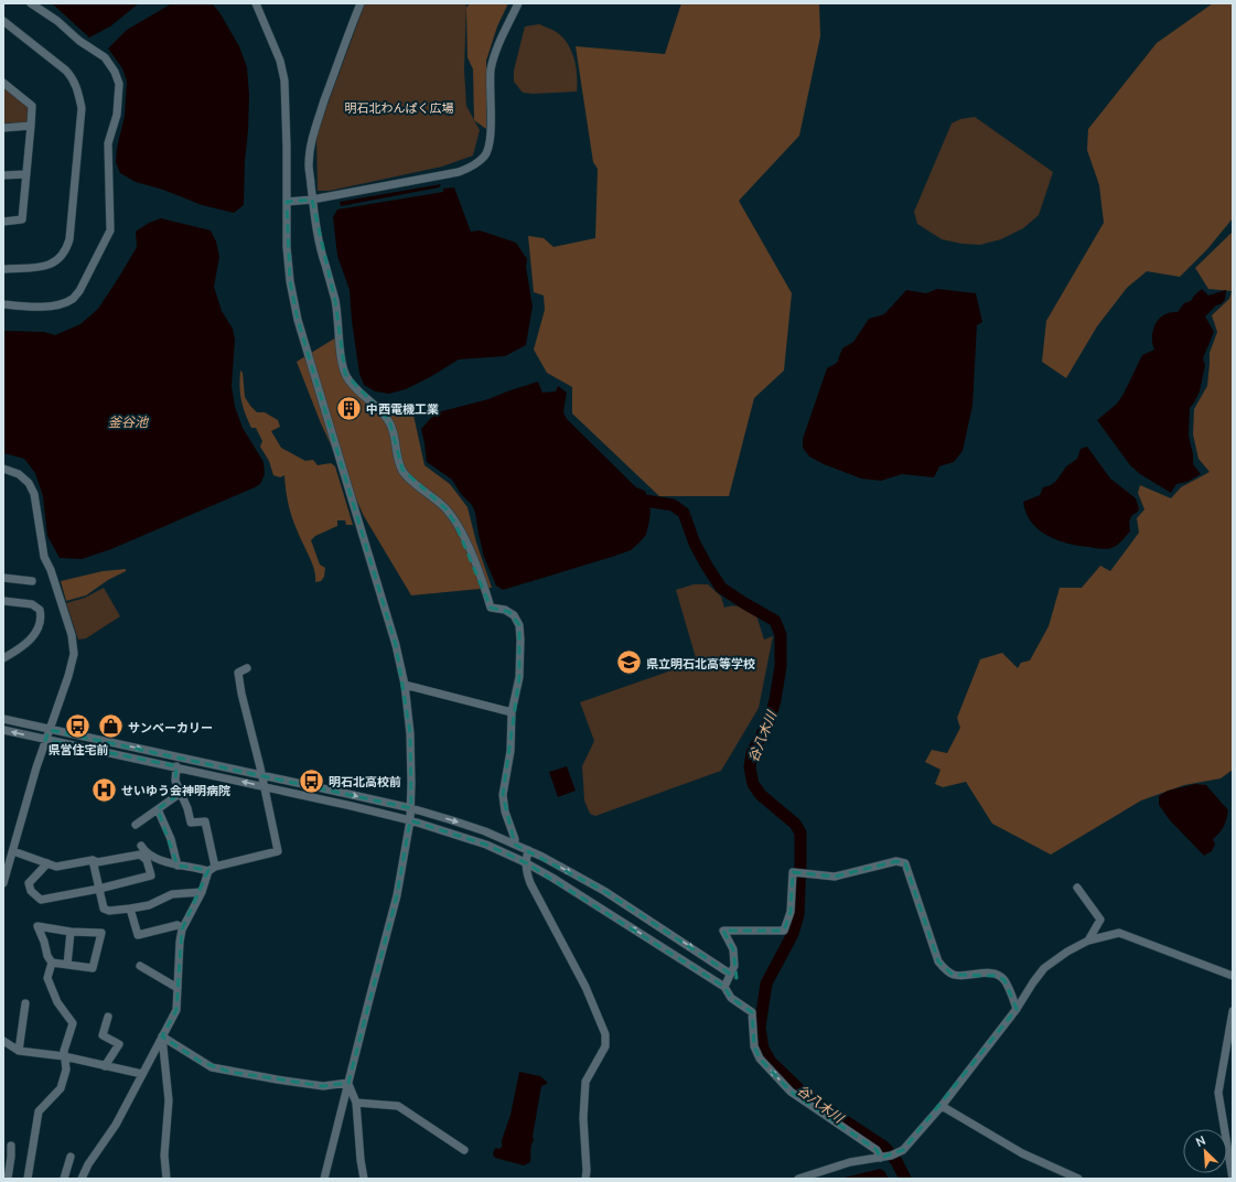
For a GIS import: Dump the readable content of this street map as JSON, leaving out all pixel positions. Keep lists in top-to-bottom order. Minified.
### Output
{"water":["釜谷池","谷八木川"],"parks":["明石北わんぱく広場"],"places":{"building":["中西電機工業"],"school or university":["県立明石北高等学校"],"bus stop":["県営住宅前","明石北高校前"],"shop":["サンベーカリー"],"hospital":["せいゆう会神明病院"]},"north":"top left"}
